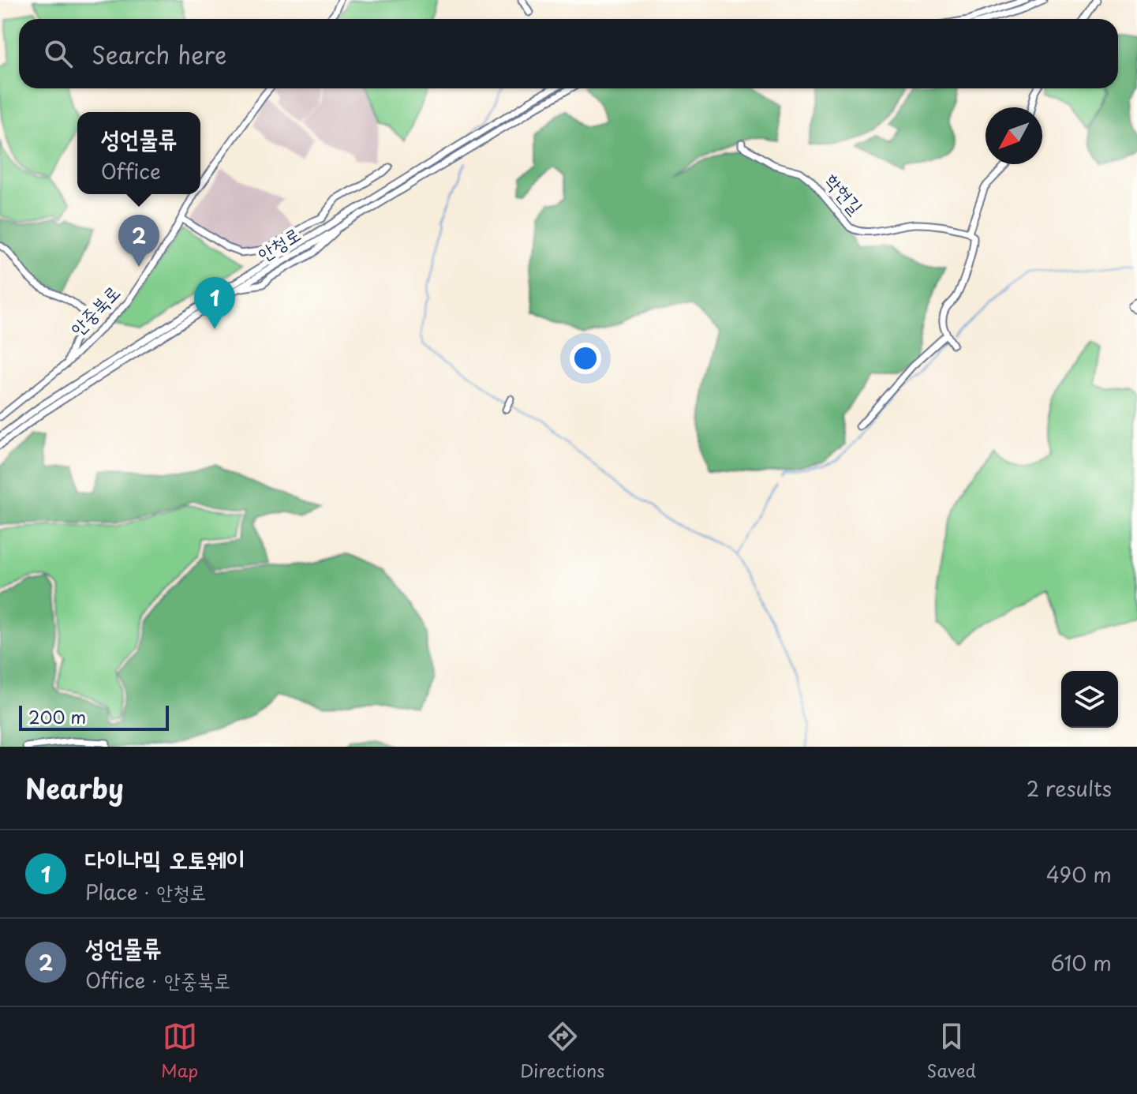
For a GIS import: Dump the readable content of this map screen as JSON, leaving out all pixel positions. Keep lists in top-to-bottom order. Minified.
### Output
{"streets":{"street":["학현길","안청로","안중북로"]},"scale_bar":"200 m","north":"bottom left","page":{"search":"Search here","popup":["성언물류","Office"],"pins":["2","1"],"scale":"200 m","heading":["Nearby","2 results"],"list":[{"mark":"1","name":"다이나믹 오토웨이","note":"Place · 안청로","value":"490 m"},{"mark":"2","name":"성언물류","note":"Office · 안중북로","value":"610 m"}],"nav":["Map","Directions","Saved"]}}
